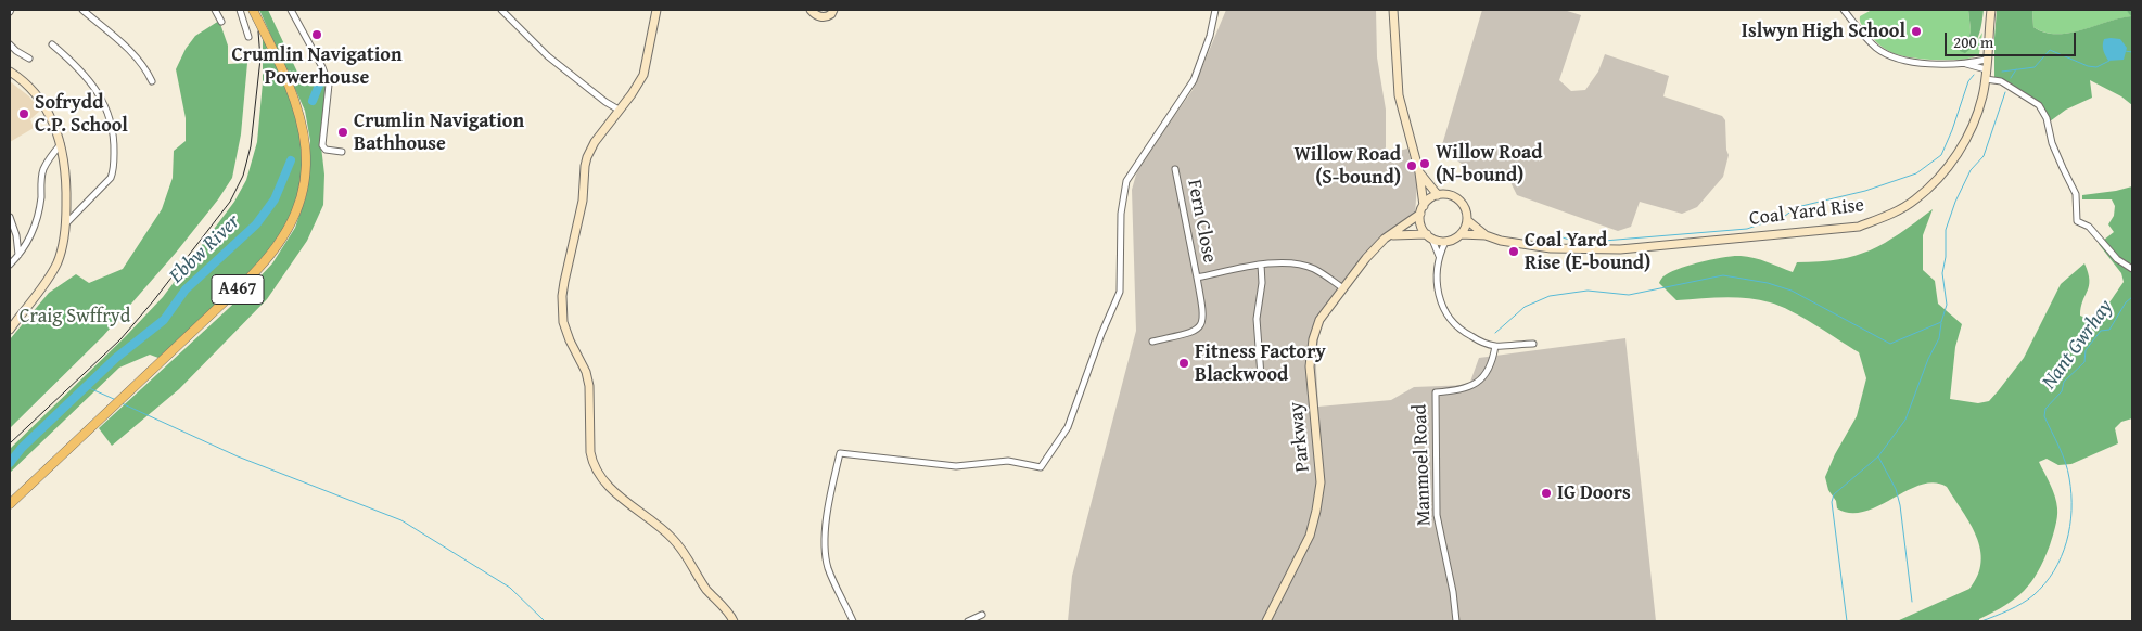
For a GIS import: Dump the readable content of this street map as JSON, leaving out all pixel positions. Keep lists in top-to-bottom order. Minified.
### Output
{"streets":{"main road":["Coal Yard Rise","A467","Parkway"],"street":["Fern Close","Manmoel Road"]},"crossings":[["Coal Yard Rise","Parkway"],["Fern Close","Parkway"]],"water":["Ebbw River","Nant Gwrhay"],"parks":["Craig Swffryd"],"places":["Islwyn High School","Crumlin Navigation Powerhouse","Sofrydd C.P. School","Crumlin Navigation Bathhouse","Willow Road (N-bound)","Willow Road (S-bound)","Coal Yard Rise (E-bound)","Fitness Factory Blackwood","IG Doors"],"scale_bar":"200 m"}
